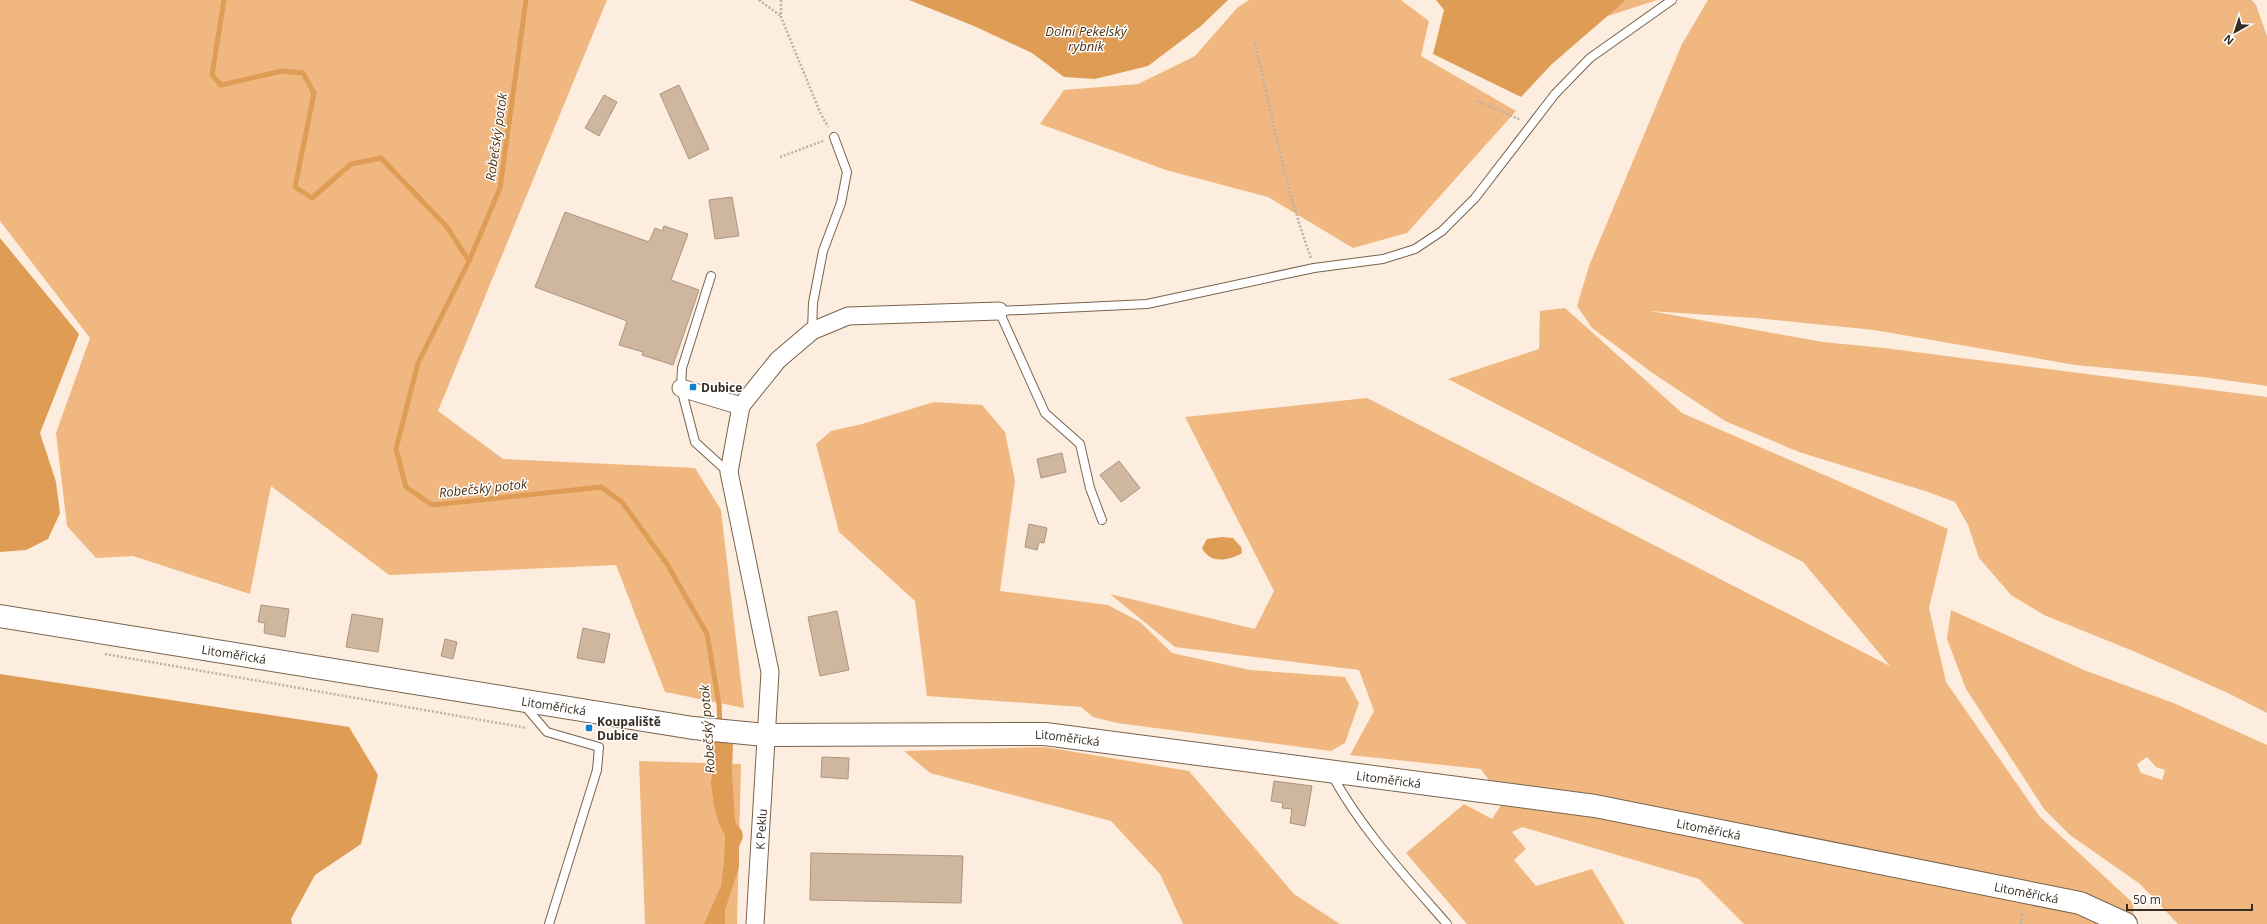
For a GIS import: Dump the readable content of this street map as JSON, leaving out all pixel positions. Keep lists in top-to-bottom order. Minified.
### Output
{"streets":{"street":["Litoměřická","K Peklu"]},"crossings":[["Litoměřická","K Peklu"]],"water":["Dolní Pekelský rybník","Robečský potok"],"places":{"transit":["Dubice","Koupaliště Dubice"]},"scale_bar":"50 m","north":"bottom left"}
